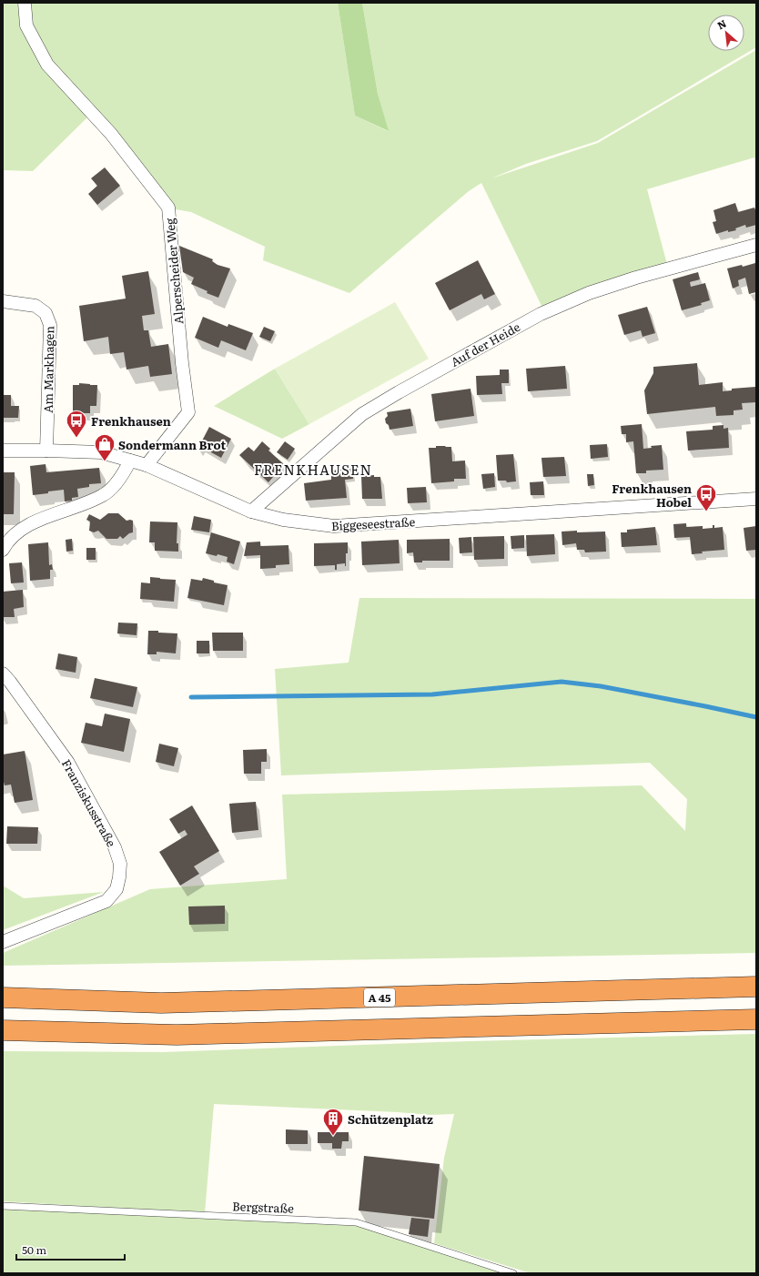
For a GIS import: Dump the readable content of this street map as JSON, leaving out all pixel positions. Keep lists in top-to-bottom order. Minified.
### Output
{"streets":{"highway":["A 45"],"street":["Alperscheider Weg","Auf der Heide","Am Markhagen","Biggeseestraße","Franziskusstraße"],"lane":["Bergstraße"]},"crossings":[["Alperscheider Weg","Biggeseestraße"],["Auf der Heide","Biggeseestraße"],["Am Markhagen","Biggeseestraße"]],"districts":["FRENKHAUSEN"],"places":{"bus stop":["Frenkhausen","Frenkhausen Hobel"],"shop":["Sondermann Brot"],"building":["Schützenplatz"]},"scale_bar":"50 m","north":"top left"}
